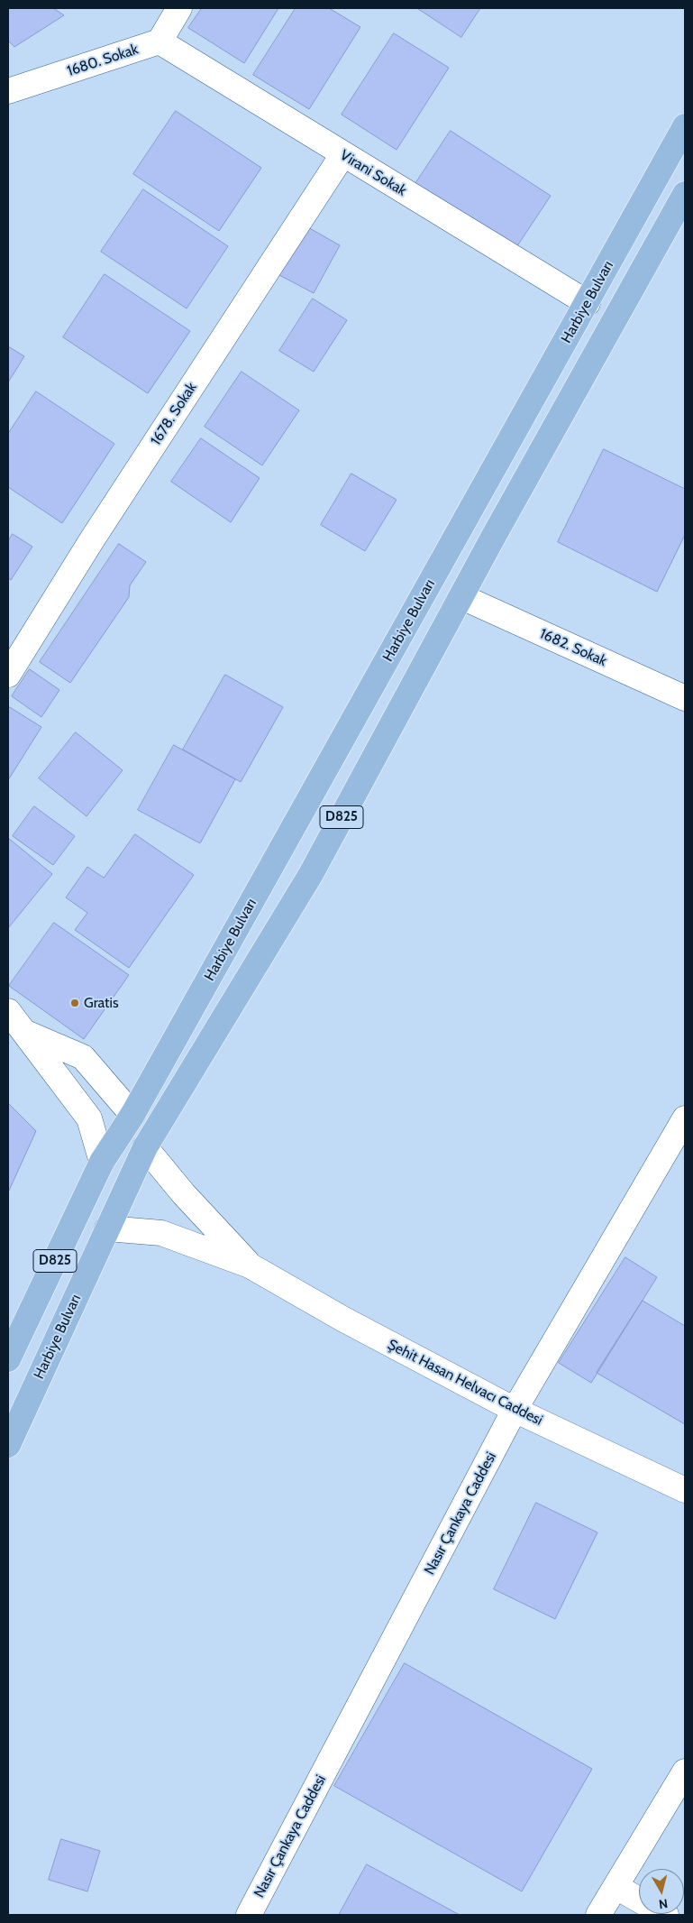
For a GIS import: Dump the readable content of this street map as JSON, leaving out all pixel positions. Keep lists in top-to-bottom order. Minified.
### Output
{"streets":{"main road":["Harbiye Bulvarı","D825"],"street":["1680. Sokak","Virani Sokak","1678. Sokak","1682. Sokak","Şehit Hasan Helvacı Caddesi","Nasır Çankaya Caddesi"]},"crossings":[["1680. Sokak","Virani Sokak"],["Virani Sokak","Harbiye Bulvarı"],["Virani Sokak","1678. Sokak"],["Harbiye Bulvarı","1682. Sokak"],["Harbiye Bulvarı","Şehit Hasan Helvacı Caddesi"],["Şehit Hasan Helvacı Caddesi","Nasır Çankaya Caddesi"]],"places":["Gratis"],"north":"bottom"}
